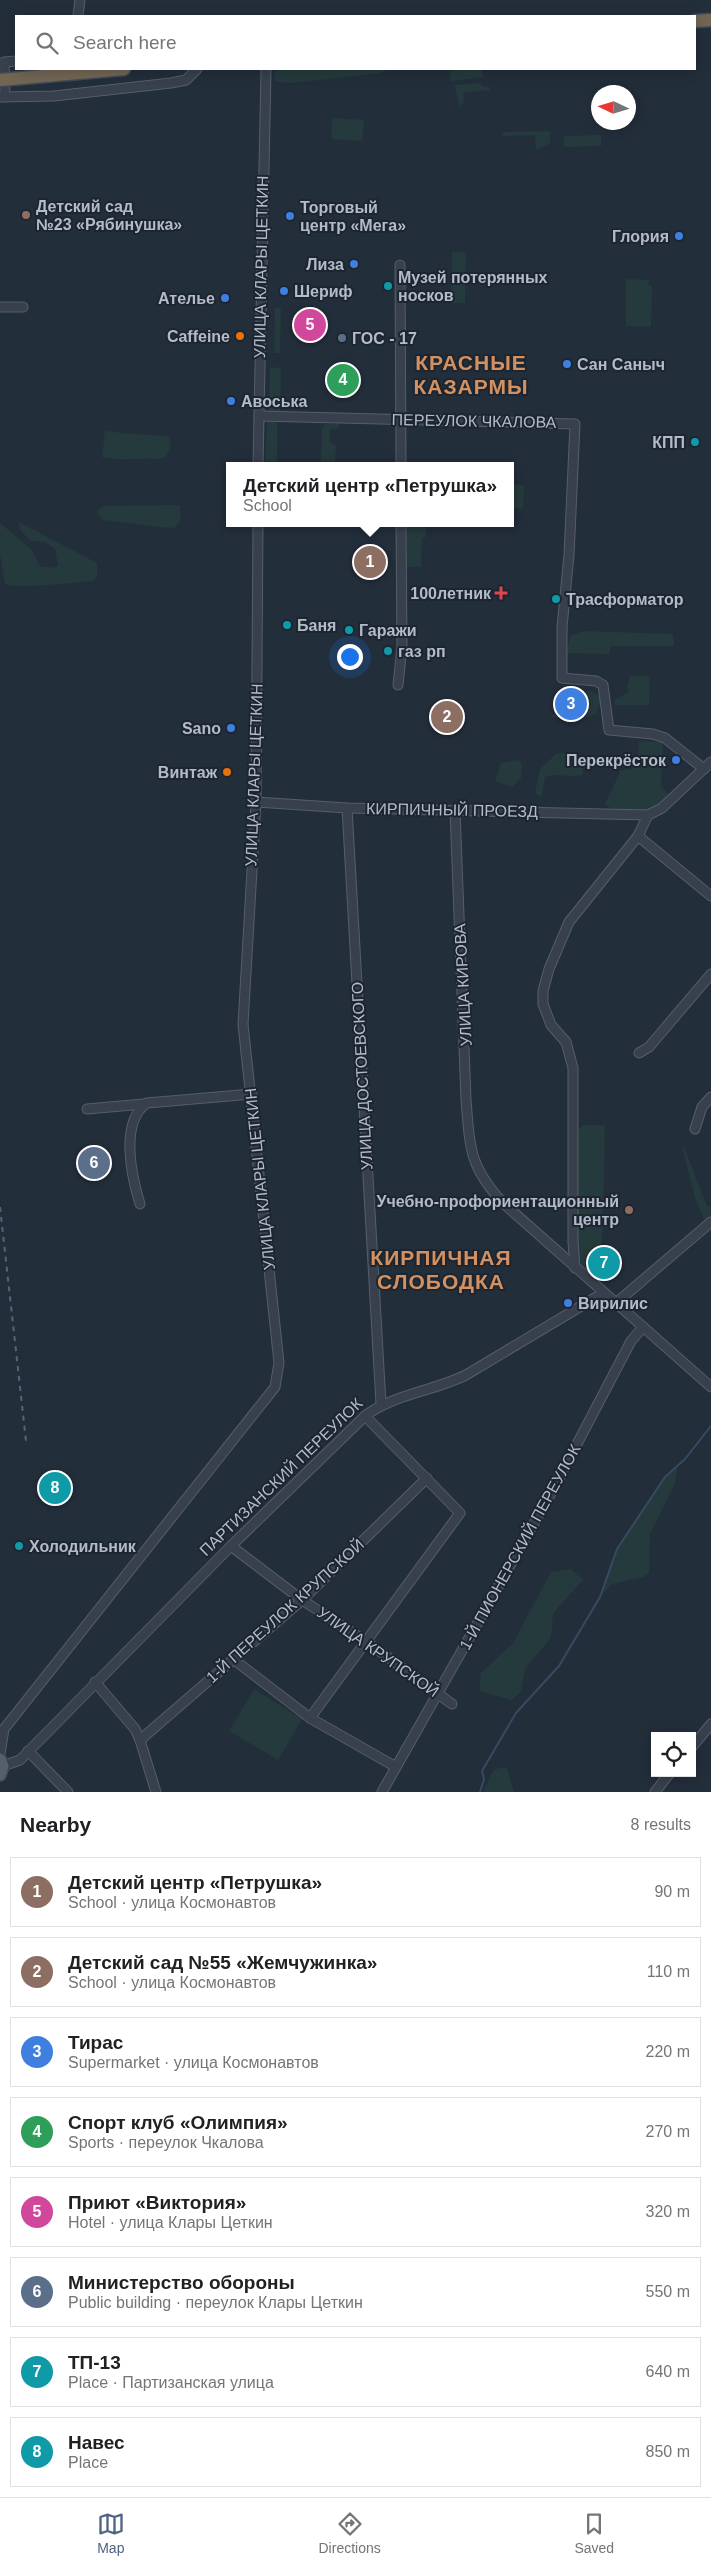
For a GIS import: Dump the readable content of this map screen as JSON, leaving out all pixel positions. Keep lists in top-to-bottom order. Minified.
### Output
{"streets":{"street":["УЛИЦА КЛАРЫ ЦЕТКИН","ПЕРЕУЛОК ЧКАЛОВА","КИРПИЧНЫЙ ПРОЕЗД","УЛИЦА КИРОВА","УЛИЦА ДОСТОЕВСКОГО","ПАРТИЗАНСКИЙ ПЕРЕУЛОК","1-Й ПИОНЕРСКИЙ ПЕРЕУЛОК","1-Й ПЕРЕУЛОК КРУПСКОЙ","УЛИЦА КРУПСКОЙ"]},"crossings":[["УЛИЦА КЛАРЫ ЦЕТКИН","ПЕРЕУЛОК ЧКАЛОВА"],["УЛИЦА КЛАРЫ ЦЕТКИН","КИРПИЧНЫЙ ПРОЕЗД"],["КИРПИЧНЫЙ ПРОЕЗД","УЛИЦА КИРОВА"],["КИРПИЧНЫЙ ПРОЕЗД","УЛИЦА ДОСТОЕВСКОГО"],["УЛИЦА КИРОВА","ПАРТИЗАНСКИЙ ПЕРЕУЛОК"],["УЛИЦА КИРОВА","1-Й ПИОНЕРСКИЙ ПЕРЕУЛОК"],["УЛИЦА ДОСТОЕВСКОГО","ПАРТИЗАНСКИЙ ПЕРЕУЛОК"],["ПАРТИЗАНСКИЙ ПЕРЕУЛОК","УЛИЦА КРУПСКОЙ"],["1-Й ПИОНЕРСКИЙ ПЕРЕУЛОК","УЛИЦА КРУПСКОЙ"],["1-Й ПЕРЕУЛОК КРУПСКОЙ","УЛИЦА КРУПСКОЙ"]],"districts":["КРАСНЫЕ КАЗАРМЫ","КИРПИЧНАЯ СЛОБОДКА"],"places":{"other":["Детский сад №23 «Рябинушка»","Торговый центр «Мега»","Глория","Лиза","Музей потерянных носков","Шериф","Ателье","Caffeine","ГОС - 17","Сан Саныч","Авоська","КПП","Трасформатор","Баня","Гаражи","газ рп","Sano","Перекрёсток","Винтаж","Учебно-профориентационный центр","Вирилис","Холодильник"],"health":["100летник"]},"north":"left","page":{"search":"Search here","pins":["5","4","1","3","2","6","7","8"],"popup":["Детский центр «Петрушка»","School"],"heading":["Nearby","8 results"],"list":[{"mark":"1","name":"Детский центр «Петрушка»","note":"School · улица Космонавтов","value":"90 m"},{"mark":"2","name":"Детский сад №55 «Жемчужинка»","note":"School · улица Космонавтов","value":"110 m"},{"mark":"3","name":"Тирас","note":"Supermarket · улица Космонавтов","value":"220 m"},{"mark":"4","name":"Спорт клуб «Олимпия»","note":"Sports · переулок Чкалова","value":"270 m"},{"mark":"5","name":"Приют «Виктория»","note":"Hotel · улица Клары Цеткин","value":"320 m"},{"mark":"6","name":"Министерство обороны","note":"Public building · переулок Клары Цеткин","value":"550 m"},{"mark":"7","name":"ТП-13","note":"Place · Партизанская улица","value":"640 m"},{"mark":"8","name":"Навес","note":"Place","value":"850 m"}],"nav":["Map","Directions","Saved"]}}
